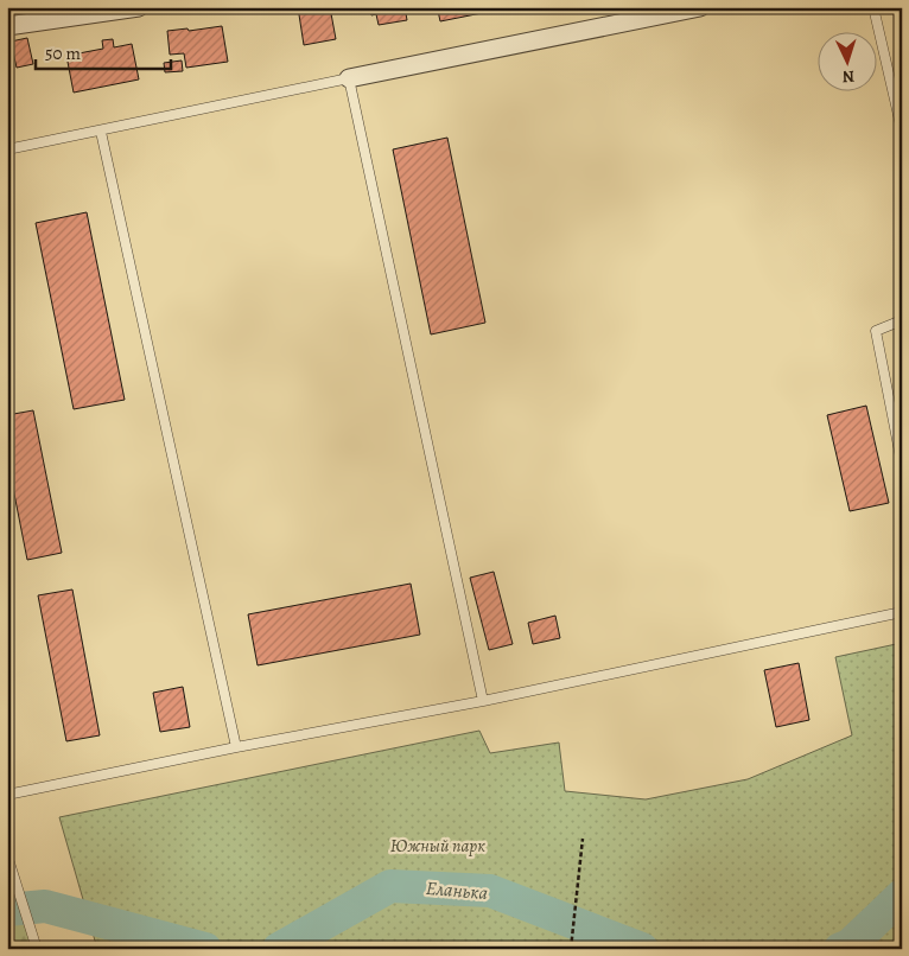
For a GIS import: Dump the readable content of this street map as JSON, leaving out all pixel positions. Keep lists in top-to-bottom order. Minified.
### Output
{"water":["Еланька"],"parks":["Южный парк"],"scale_bar":"50 m","north":"bottom"}
